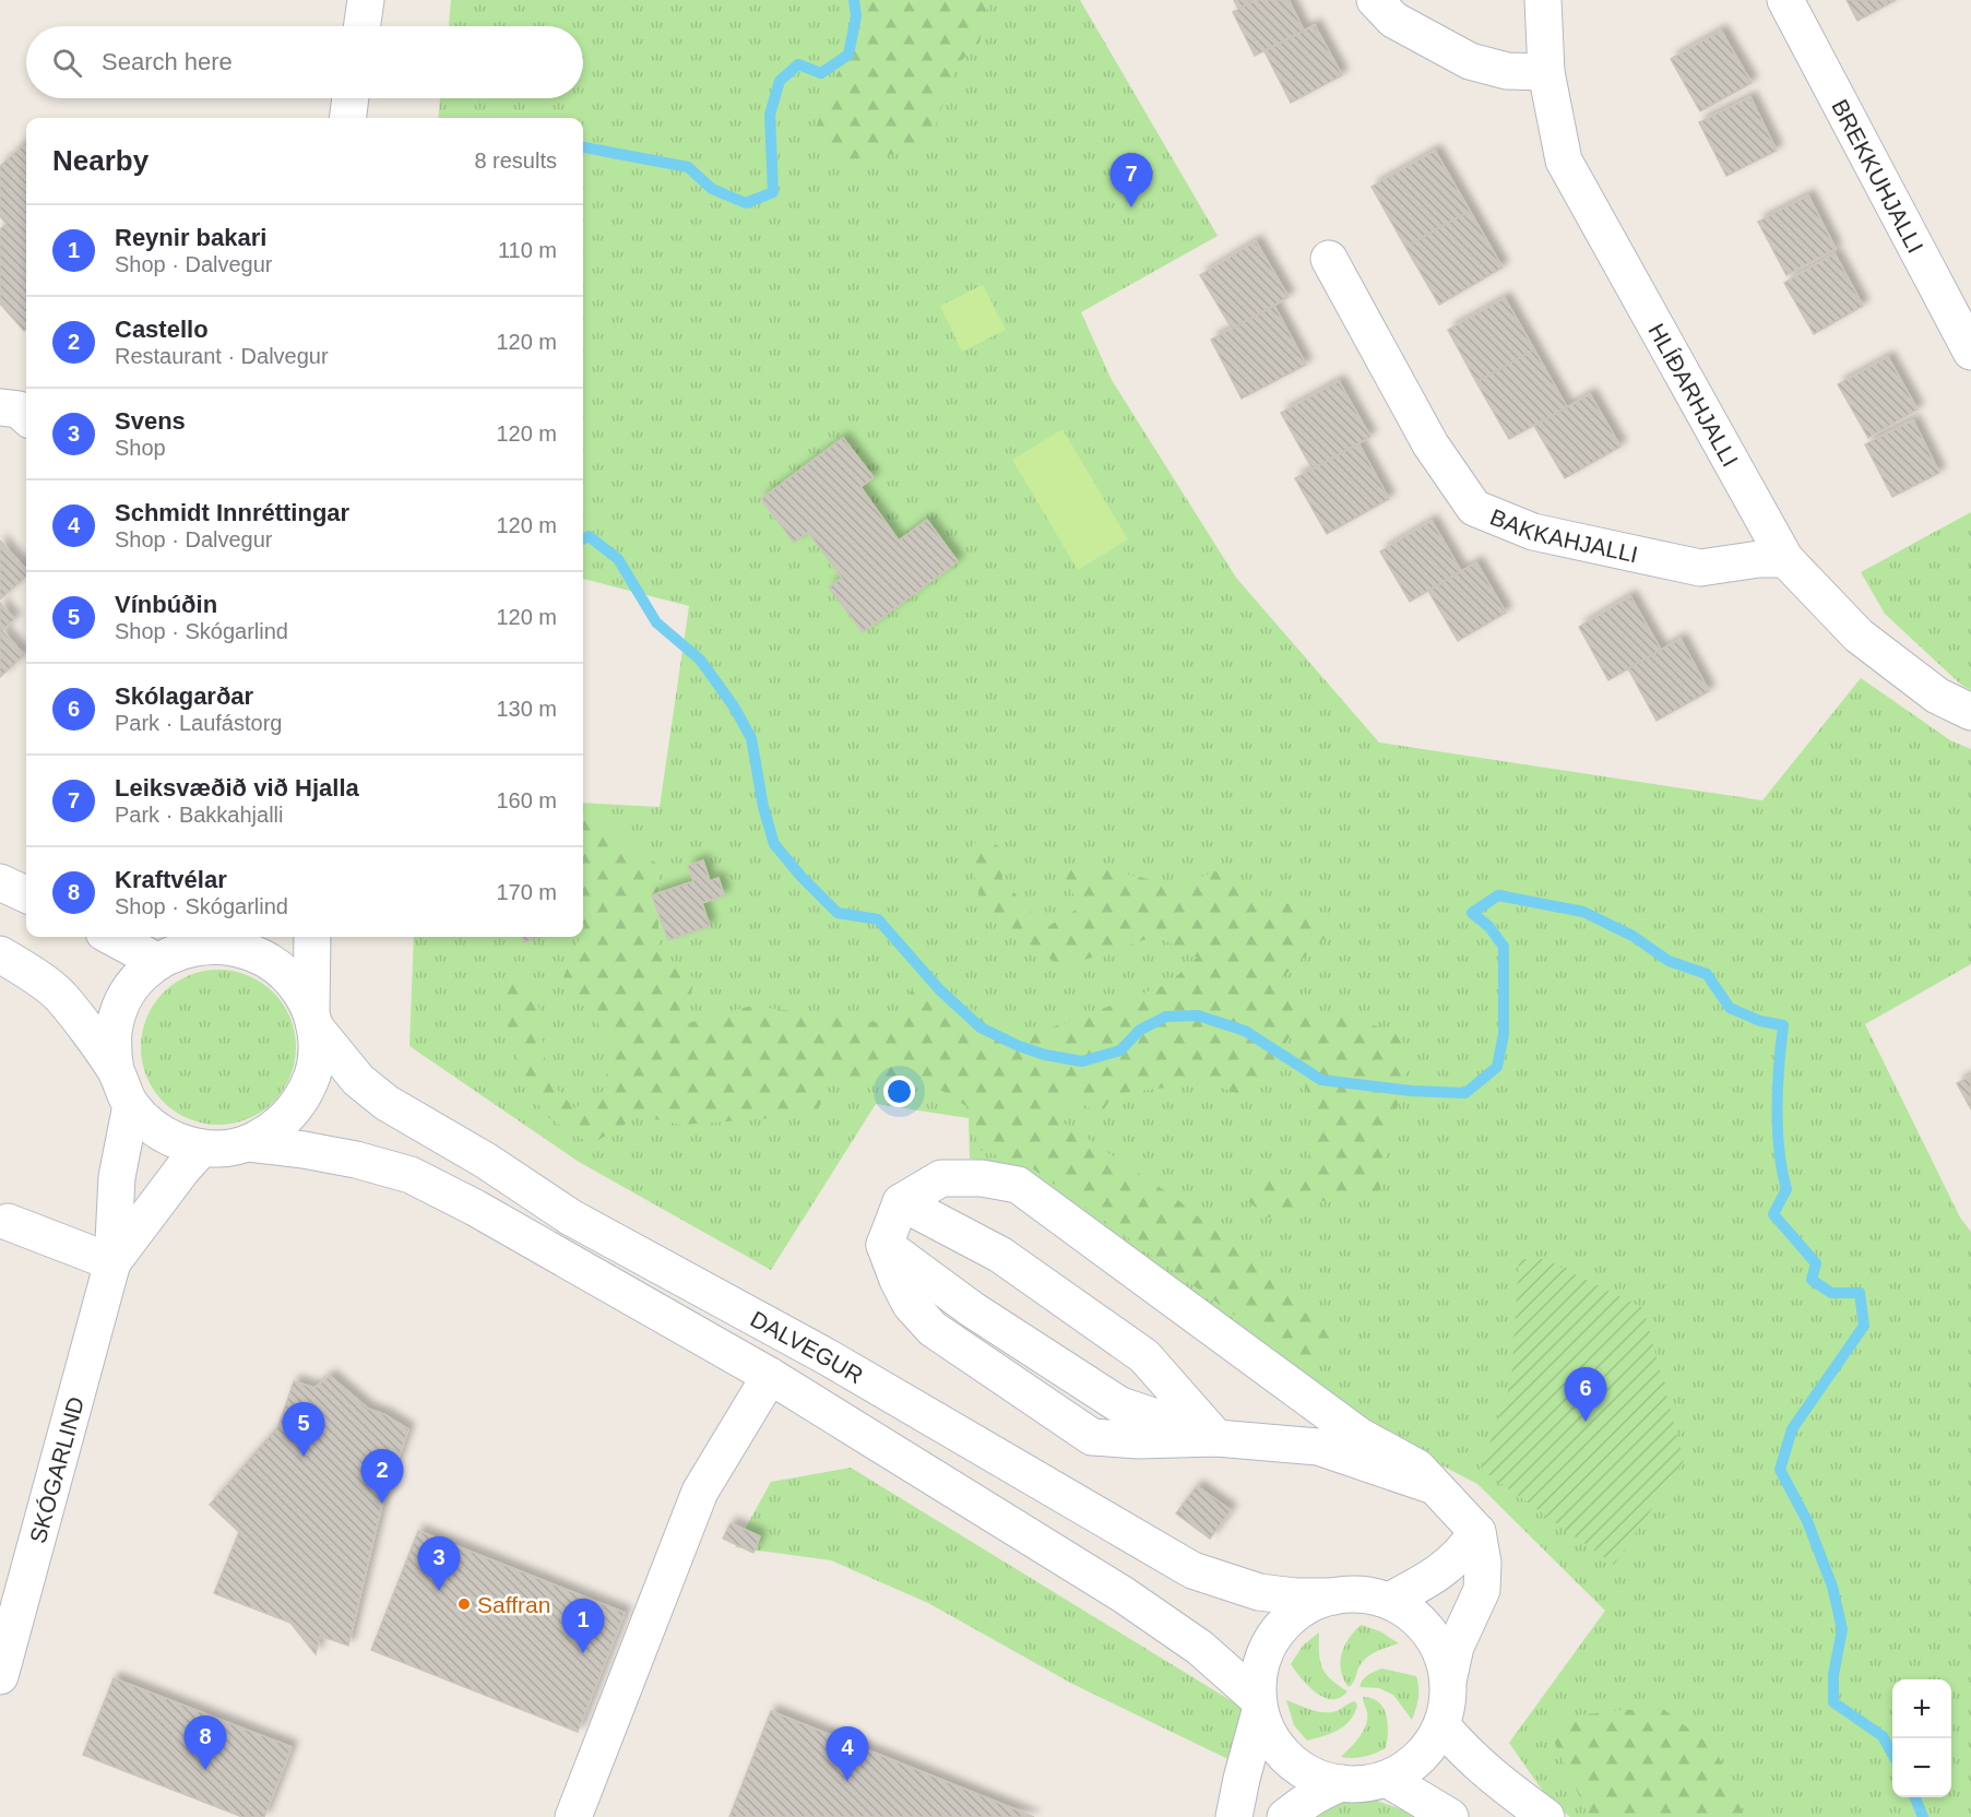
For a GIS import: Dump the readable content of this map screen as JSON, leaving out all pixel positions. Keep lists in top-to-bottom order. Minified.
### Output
{"streets":{"street":["BREKKUHJALLI","HLÍÐARHJALLI","BAKKAHJALLI","DALVEGUR","SKÓGARLIND"]},"crossings":[["HLÍÐARHJALLI","BAKKAHJALLI"],["DALVEGUR","SKÓGARLIND"]],"places":["Saffran"],"page":{"search":"Search here","heading":["Nearby","8 results"],"pins":["7","6","5","2","3","1","8","4"],"list":[{"mark":"1","name":"Reynir bakari","note":"Shop · Dalvegur","value":"110 m"},{"mark":"2","name":"Castello","note":"Restaurant · Dalvegur","value":"120 m"},{"mark":"3","name":"Svens","note":"Shop","value":"120 m"},{"mark":"4","name":"Schmidt Innréttingar","note":"Shop · Dalvegur","value":"120 m"},{"mark":"5","name":"Vínbúðin","note":"Shop · Skógarlind","value":"120 m"},{"mark":"6","name":"Skólagarðar","note":"Park · Laufástorg","value":"130 m"},{"mark":"7","name":"Leiksvæðið við Hjalla","note":"Park · Bakkahjalli","value":"160 m"},{"mark":"8","name":"Kraftvélar","note":"Shop · Skógarlind","value":"170 m"}],"map_buttons":["+","−"]}}
